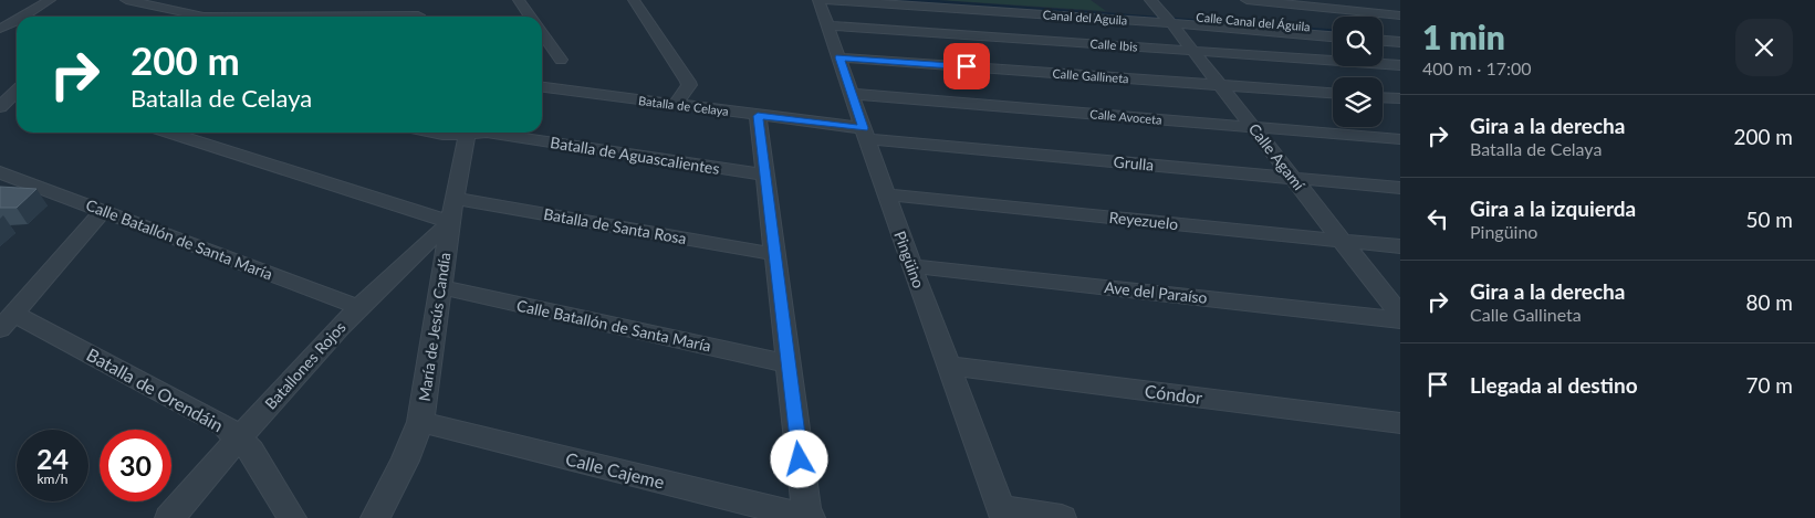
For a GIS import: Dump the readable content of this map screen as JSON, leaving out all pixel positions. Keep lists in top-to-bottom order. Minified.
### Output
{"streets":{"street":["Canal del Aguila","Calle Canal del Águila","Calle Ibis","Calle Gallineta","Batalla de Celaya","Calle Avoceta","Batalla de Aguascalientes","Calle Agamí","Grulla","Reyezuelo","Batalla de Santa Rosa","Calle Batallón de Santa María","Pingüino","Ave del Paraíso","María de Jesús Candía","Batallones Rojos","Batalla de Orendáin","Cóndor","Calle Cajeme"]},"crossings":[["Canal del Aguila","Calle Canal del Águila"],["Canal del Aguila","Calle Agamí"],["Calle Canal del Águila","Calle Agamí"],["Calle Ibis","Calle Agamí"],["Calle Ibis","Pingüino"],["Calle Gallineta","Calle Agamí"],["Calle Gallineta","Pingüino"],["Batalla de Celaya","Grulla"],["Batalla de Celaya","Pingüino"],["Calle Avoceta","Calle Agamí"],["Calle Avoceta","Pingüino"],["Calle Agamí","Grulla"],["Calle Agamí","Reyezuelo"],["Grulla","Pingüino"],["Reyezuelo","Pingüino"],["Batalla de Santa Rosa","María de Jesús Candía"],["Batalla de Santa Rosa","Batallones Rojos"],["Calle Batallón de Santa María","María de Jesús Candía"],["Calle Batallón de Santa María","Batallones Rojos"],["Pingüino","Ave del Paraíso"],["Pingüino","Cóndor"],["María de Jesús Candía","Batallones Rojos"],["María de Jesús Candía","Calle Cajeme"],["Batallones Rojos","Batalla de Orendáin"]],"page":{"heading":["1 min","400 m · 17:00"],"turn":["200 m","Batalla de Celaya"],"list":[{"name":"Gira a la derecha","note":"Batalla de Celaya","value":"200 m"},{"name":"Gira a la izquierda","note":"Pingüino","value":"50 m"},{"name":"Gira a la derecha","note":"Calle Gallineta","value":"80 m"},{"name":"Llegada al destino","value":"70 m"}],"speed":"24 km/h","limit":"30"}}
